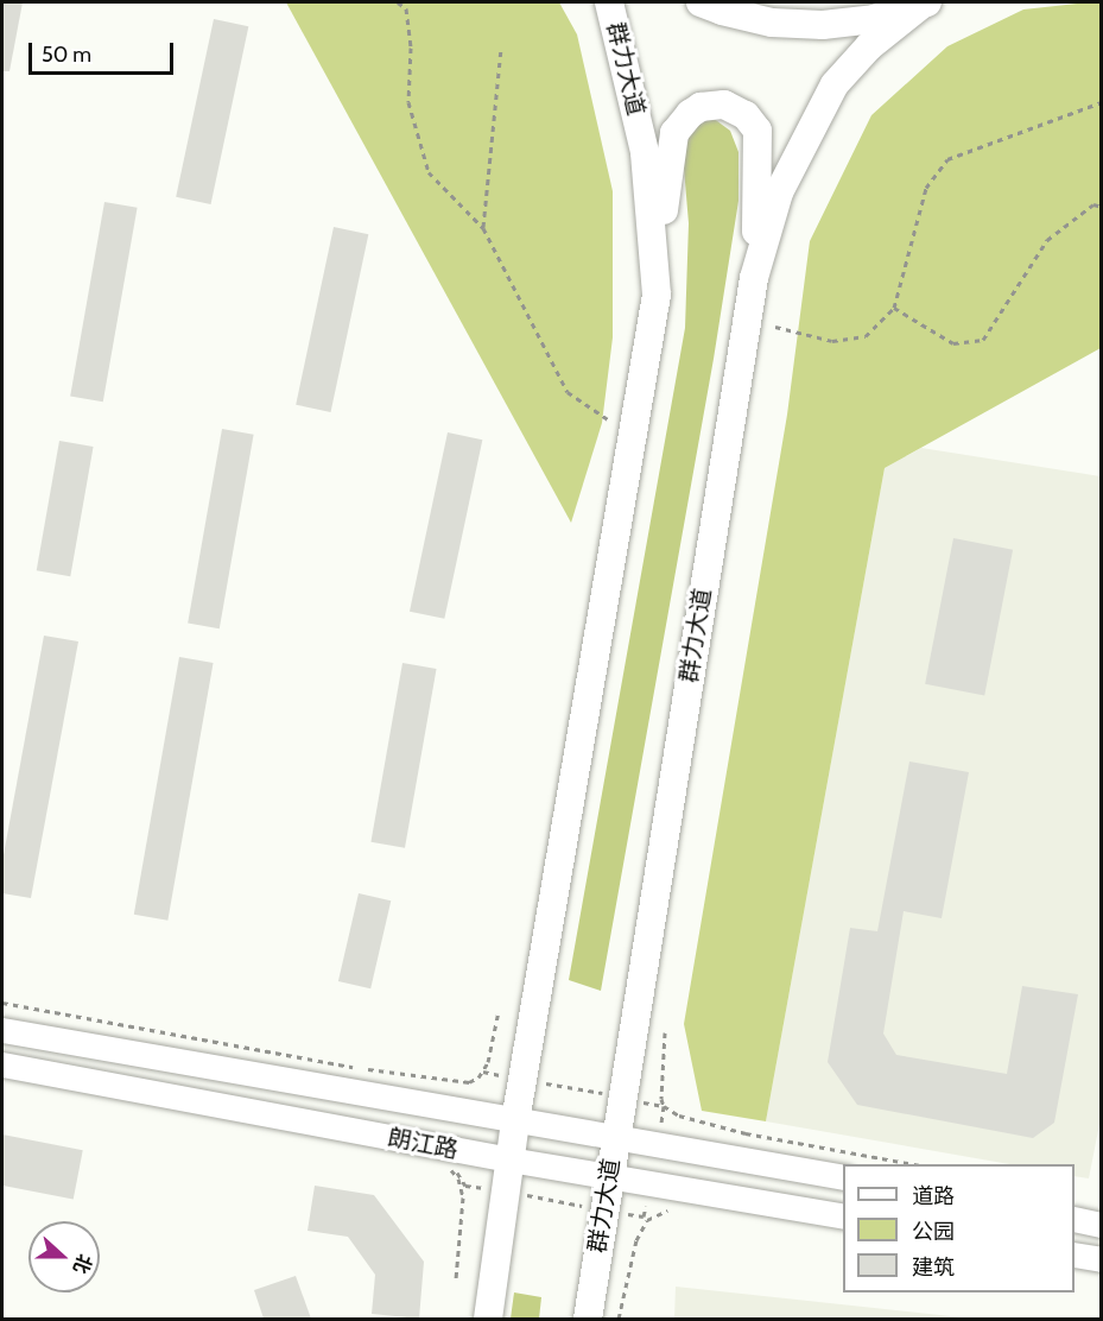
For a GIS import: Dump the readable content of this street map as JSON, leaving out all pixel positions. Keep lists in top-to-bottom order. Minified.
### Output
{"streets":{"main road":["群力大道","朗江路"]},"crossings":[["群力大道","朗江路"]],"legend":["道路","公园","建筑"],"scale_bar":"50 m","north":"right"}
